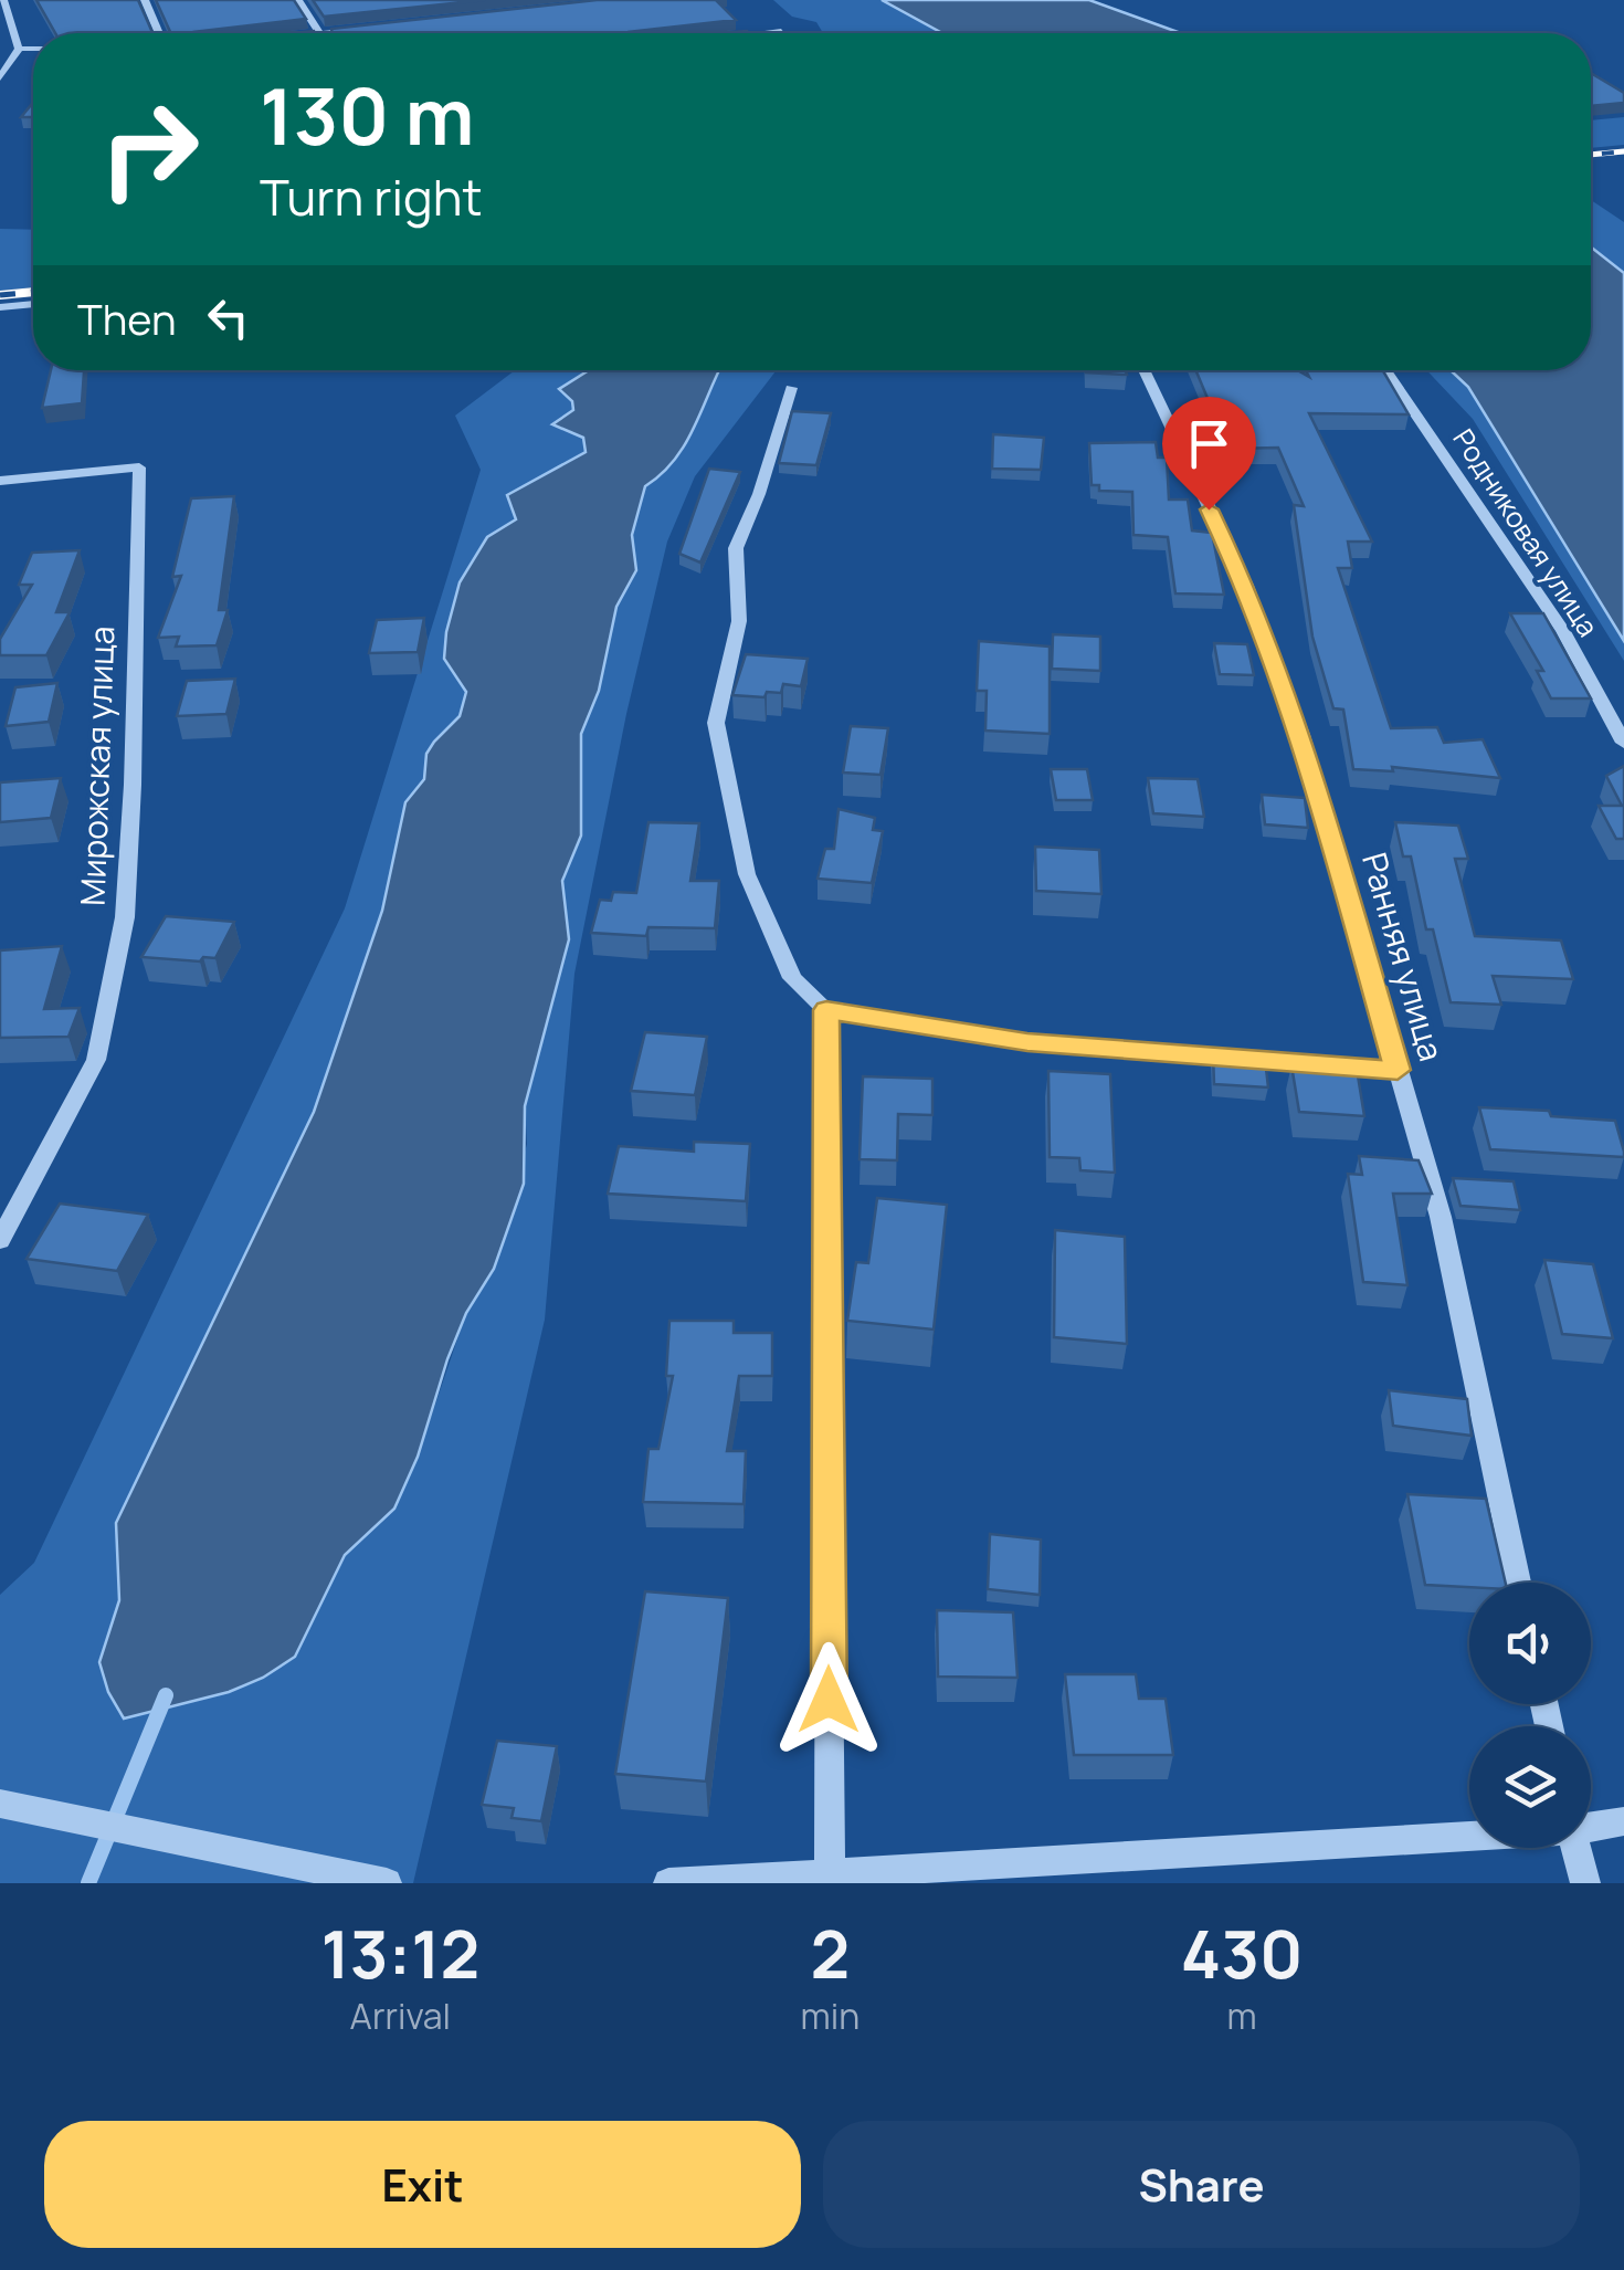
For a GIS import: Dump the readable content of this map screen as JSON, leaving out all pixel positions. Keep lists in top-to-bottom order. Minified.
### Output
{"streets":{"street":["Родниковая улица","Мирожская улица","Ранняя улица"]},"page":{"turn":["130 m","Turn right"],"then":"Then","eta":["13:12","Arrival","2","min","430","m"],"buttons":["Exit","Share"]}}
